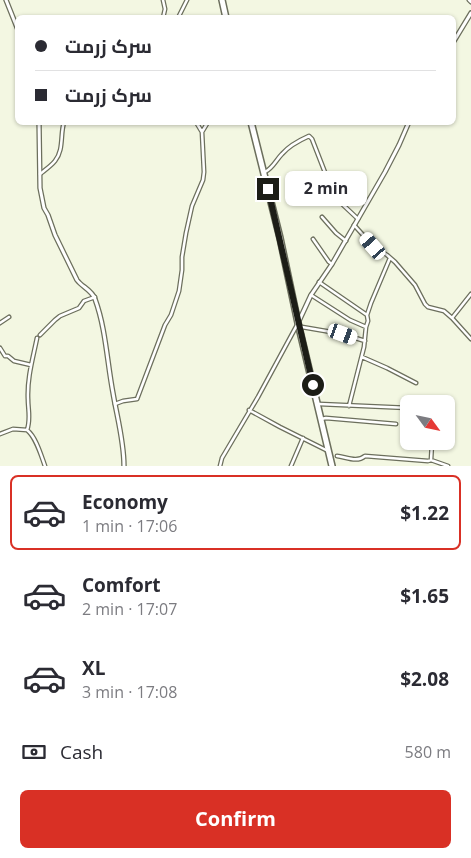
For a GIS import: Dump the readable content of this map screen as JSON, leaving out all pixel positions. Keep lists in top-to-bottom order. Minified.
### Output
{"north":"bottom right","page":{"banner":["سرک زرمت","سرک زرمت"],"bubble":"2 min","list":[{"name":"Economy","note":"1 min · 17:06","value":"$1.22"},{"name":"Comfort","note":"2 min · 17:07","value":"$1.65"},{"name":"XL","note":"3 min · 17:08","value":"$2.08"}],"pay":["Cash","580 m"],"buttons":"Confirm"}}
